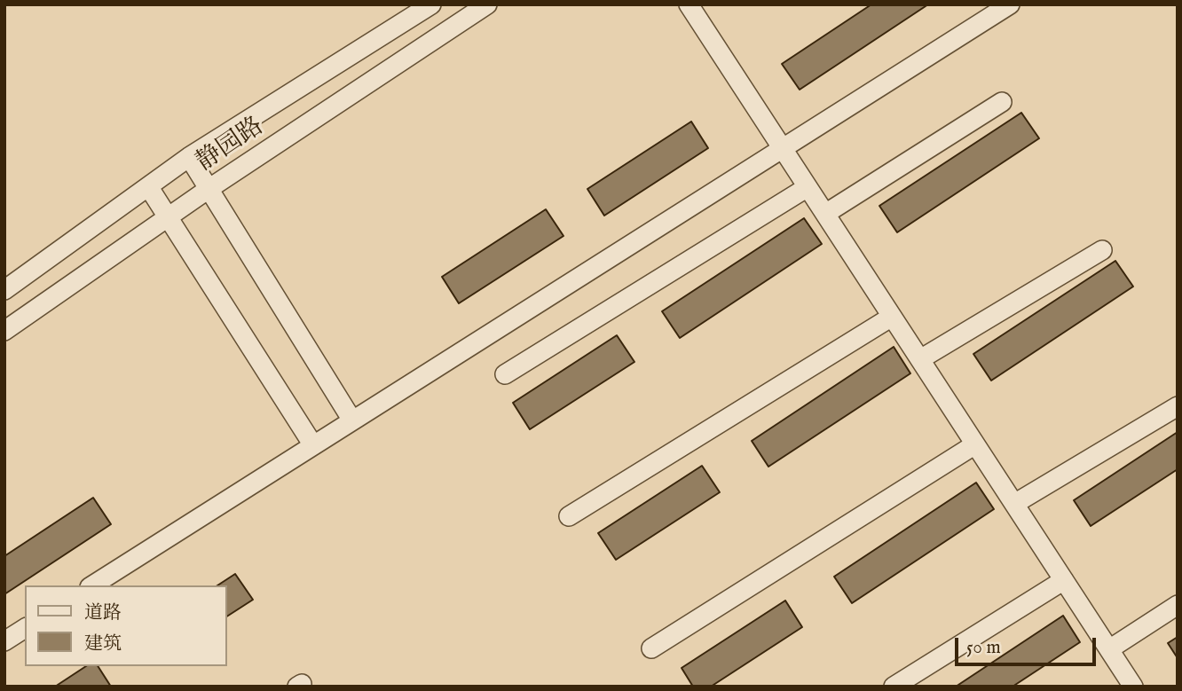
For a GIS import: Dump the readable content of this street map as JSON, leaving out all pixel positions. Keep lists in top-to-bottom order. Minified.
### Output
{"streets":{"street":["静园路"]},"legend":["道路","建筑"],"scale_bar":"50 m"}
